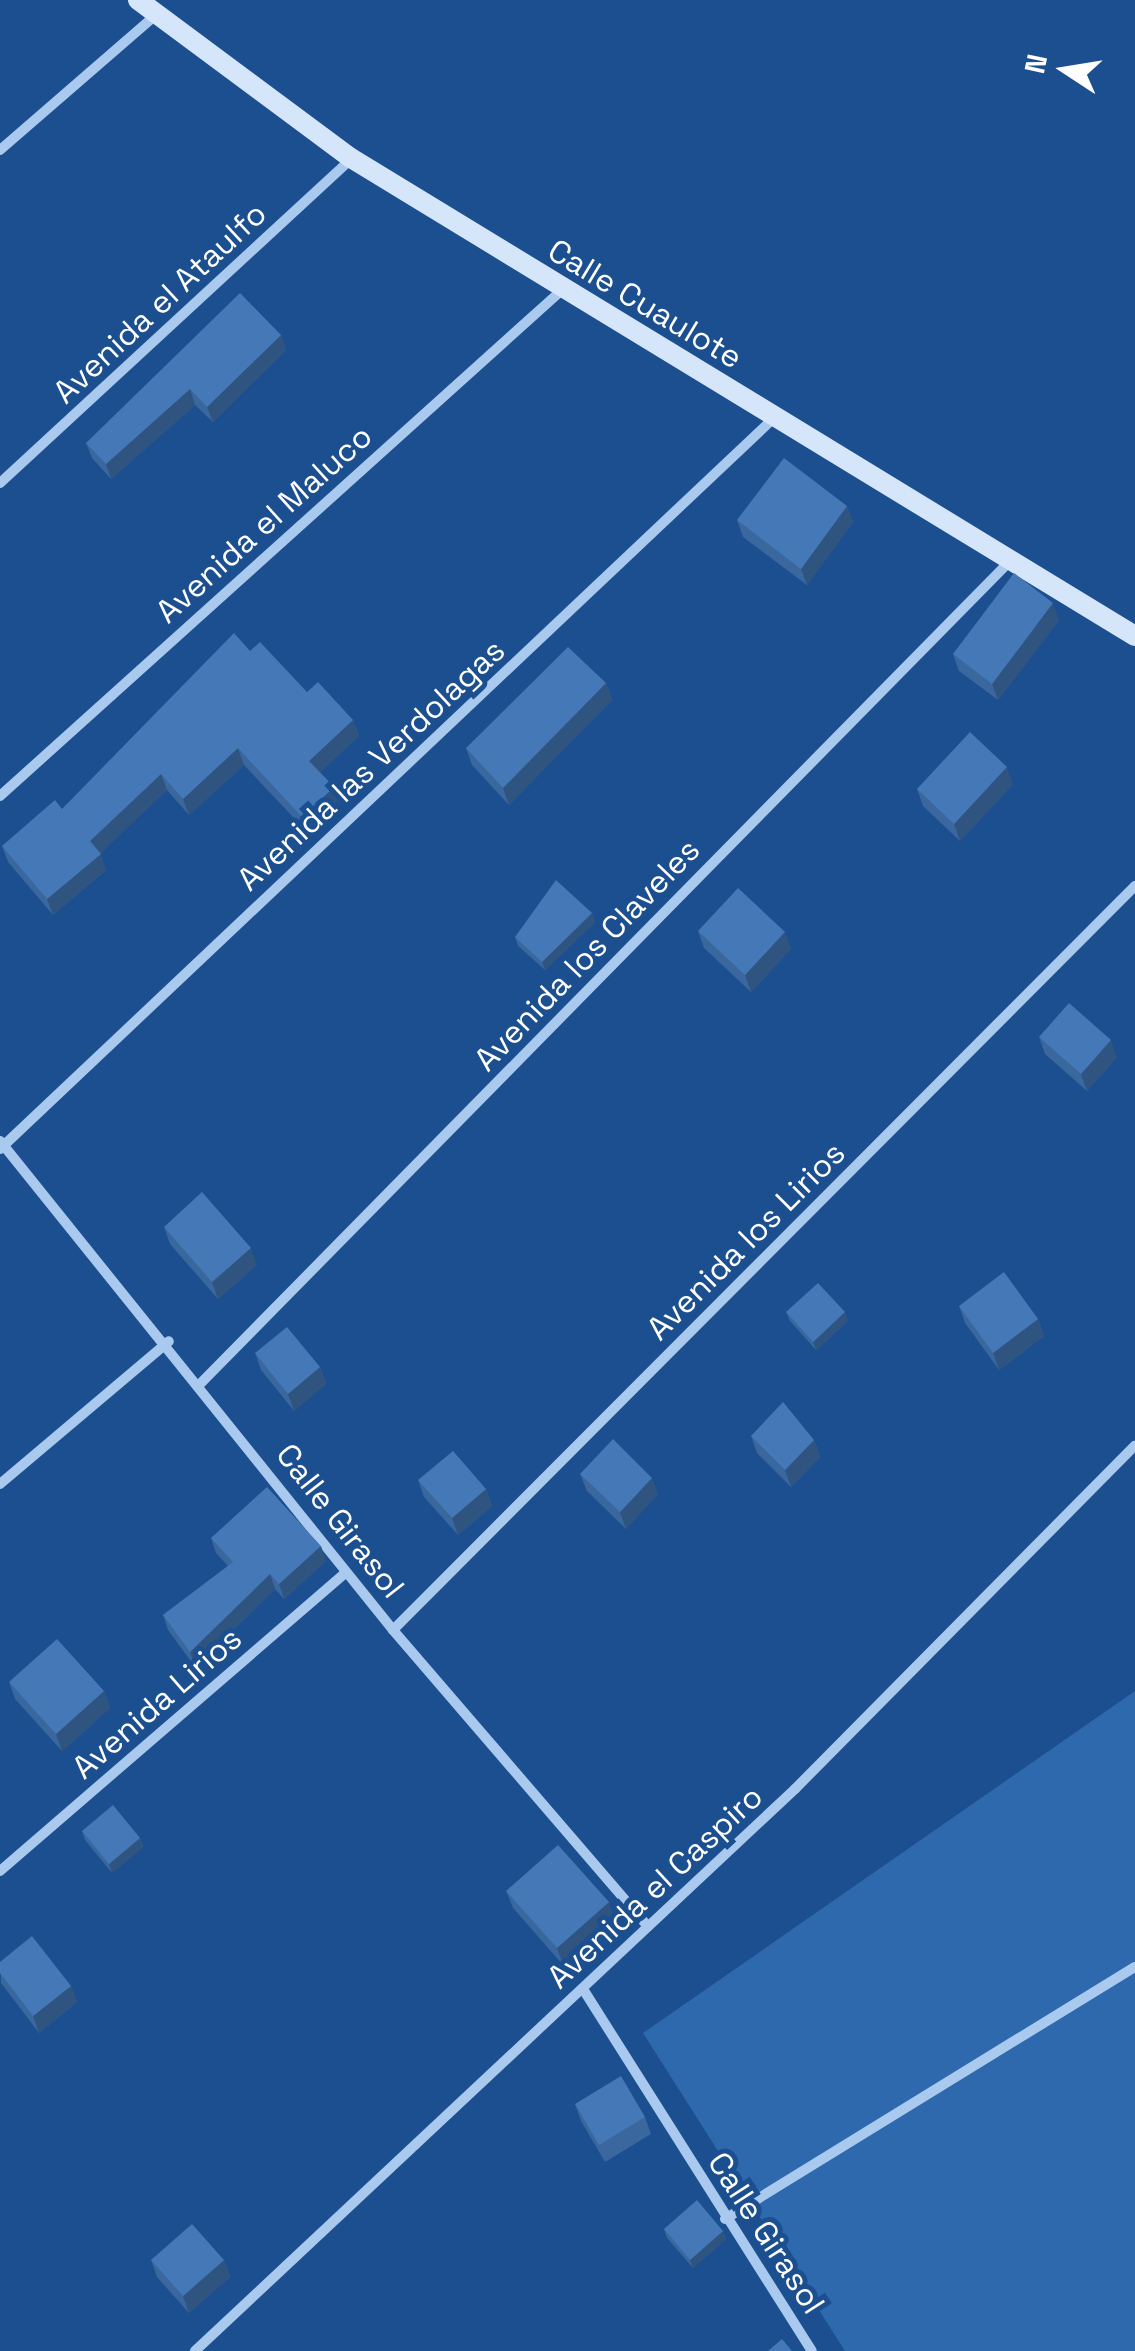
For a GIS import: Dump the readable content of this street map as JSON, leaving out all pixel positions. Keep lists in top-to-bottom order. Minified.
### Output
{"streets":{"street":["Avenida el Ataulfo","Calle Cuaulote","Avenida el Maluco","Avenida las Verdolagas","Avenida los Claveles","Avenida los Lirios","Calle Girasol","Avenida Lirios","Avenida el Caspiro"]},"crossings":[["Avenida el Ataulfo","Calle Cuaulote"],["Calle Cuaulote","Avenida el Maluco"],["Calle Cuaulote","Avenida las Verdolagas"],["Calle Cuaulote","Avenida los Claveles"],["Avenida las Verdolagas","Calle Girasol"],["Avenida los Claveles","Calle Girasol"],["Avenida los Lirios","Calle Girasol"],["Calle Girasol","Avenida Lirios"],["Calle Girasol","Avenida el Caspiro"]],"north":"left"}
